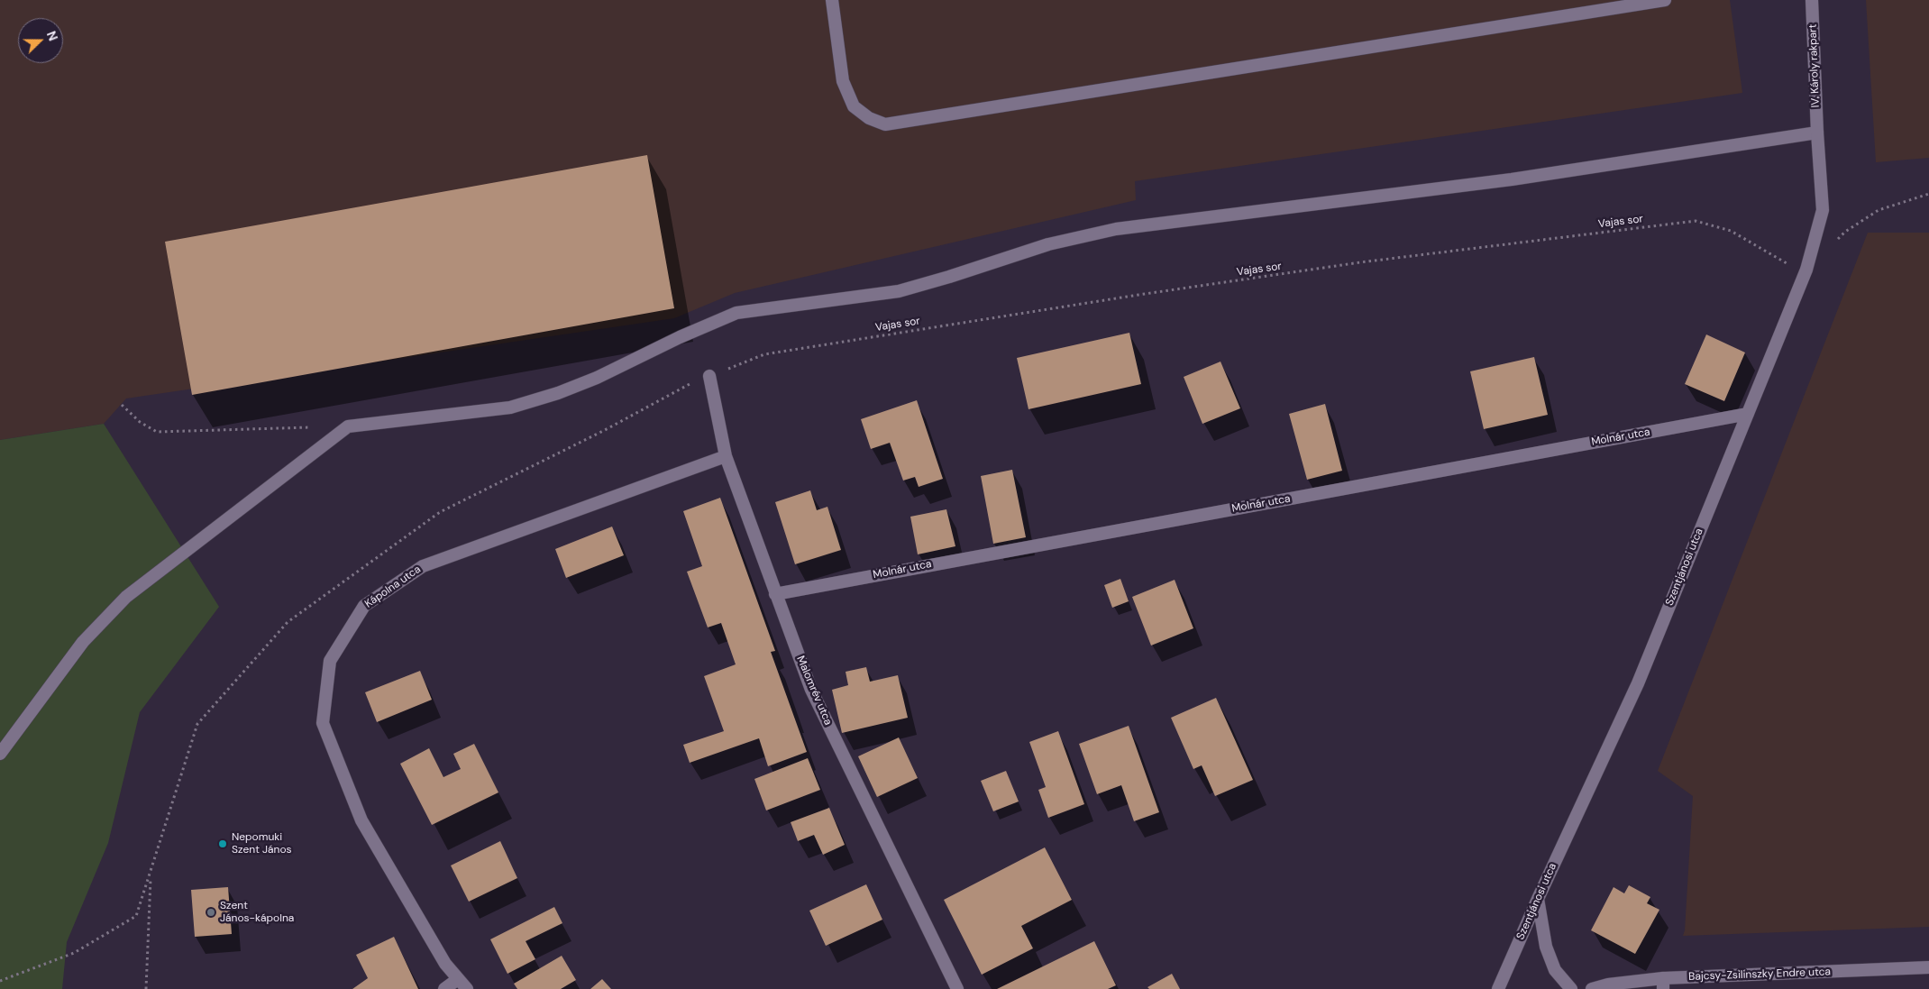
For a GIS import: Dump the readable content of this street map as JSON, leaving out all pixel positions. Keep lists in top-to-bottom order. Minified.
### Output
{"streets":{"street":["IV. Károly rakpart","Molnár utca","Szentjánosi utca","Kápolna utca","Malomrév utca","Bajcsy-Zsilinszky Endre utca"],"path":["Vajas sor"]},"crossings":[["IV. Károly rakpart","Szentjánosi utca"],["Vajas sor","Szentjánosi utca"],["Vajas sor","Malomrév utca"],["Molnár utca","Szentjánosi utca"],["Molnár utca","Malomrév utca"],["Kápolna utca","Malomrév utca"]],"places":["Nepomuki Szent János","Szent János-kápolna"],"north":"right"}
